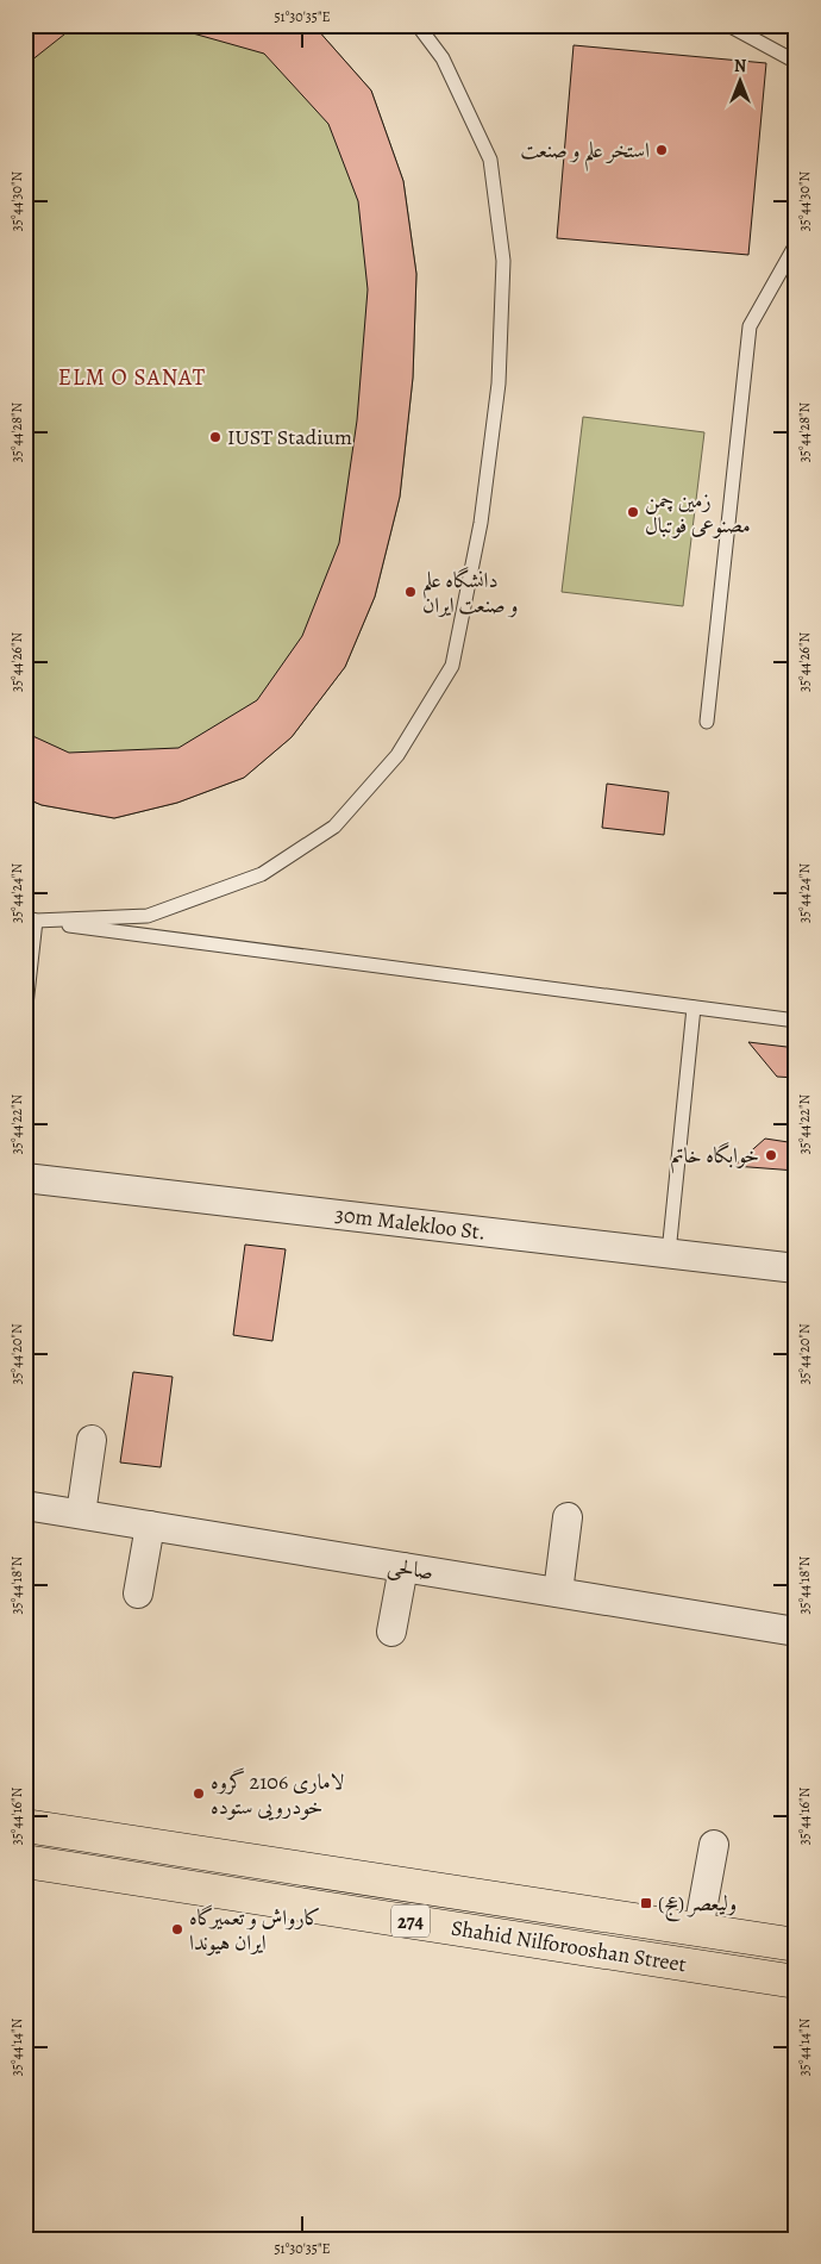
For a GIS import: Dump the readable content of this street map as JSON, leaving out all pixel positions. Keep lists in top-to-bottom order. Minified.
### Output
{"streets":{"main road":["274","Shahid Nilforooshan Street"],"street":["30m Malekloo St.","صالحی"]},"districts":["ELM O SANAT"],"places":{"other":["استخر علم و صنعت","IUST Stadium","زمین چمن مصنوعی فوتبال","دانشگاه علم و صنعت ایران","خوابگاه خاتم","لاماری 2106 گروه خودرویی ستوده","کارواش و تعمیرگاه ایران هیوندا"],"transit":["ولیعصر (عج)"]},"north":"top","coordinates":["51°30'35\"E","35°44'30\"N","35°44'28\"N","35°44'26\"N","35°44'24\"N","35°44'22\"N","35°44'20\"N","35°44'18\"N","35°44'16\"N","35°44'14\"N"]}
